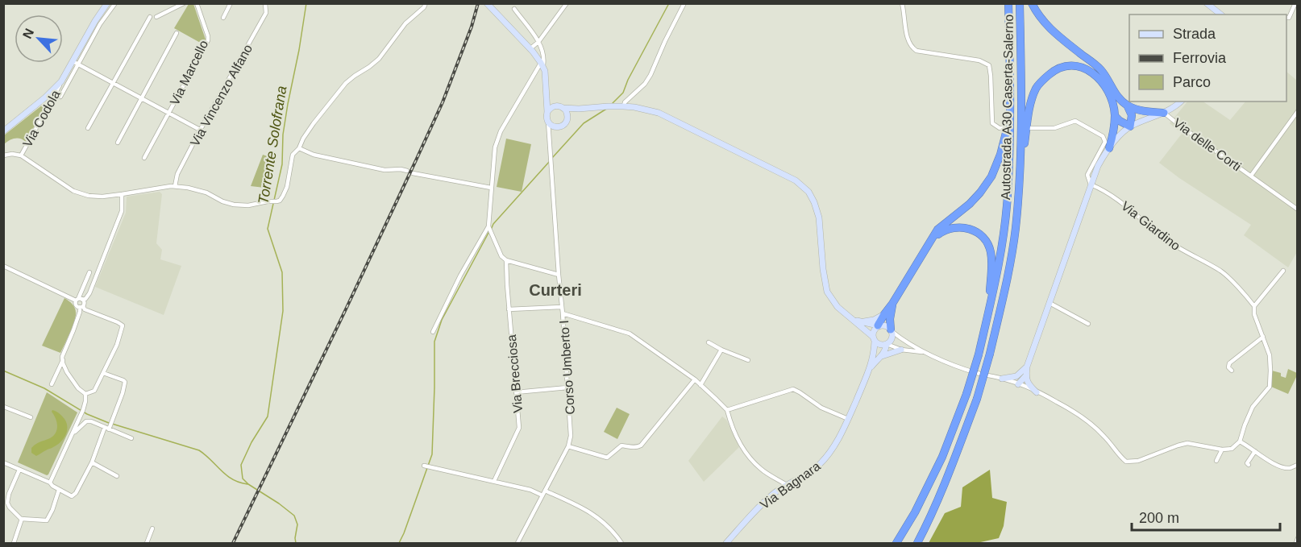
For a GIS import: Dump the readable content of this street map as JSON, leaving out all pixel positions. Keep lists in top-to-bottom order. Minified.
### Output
{"streets":{"highway":["Autostrada A30 Caserta-Salerno"],"main road":["Via Bagnara"],"street":["Via Marcello","Via Vincenzo Alfano","Via Codola","Via delle Corti","Via Giardino","Corso Umberto I","Via Brecciosa"]},"districts":["Curteri"],"water":["Torrente Solofrana"],"legend":["Strada","Ferrovia","Parco"],"scale_bar":"200 m","north":"top left"}
